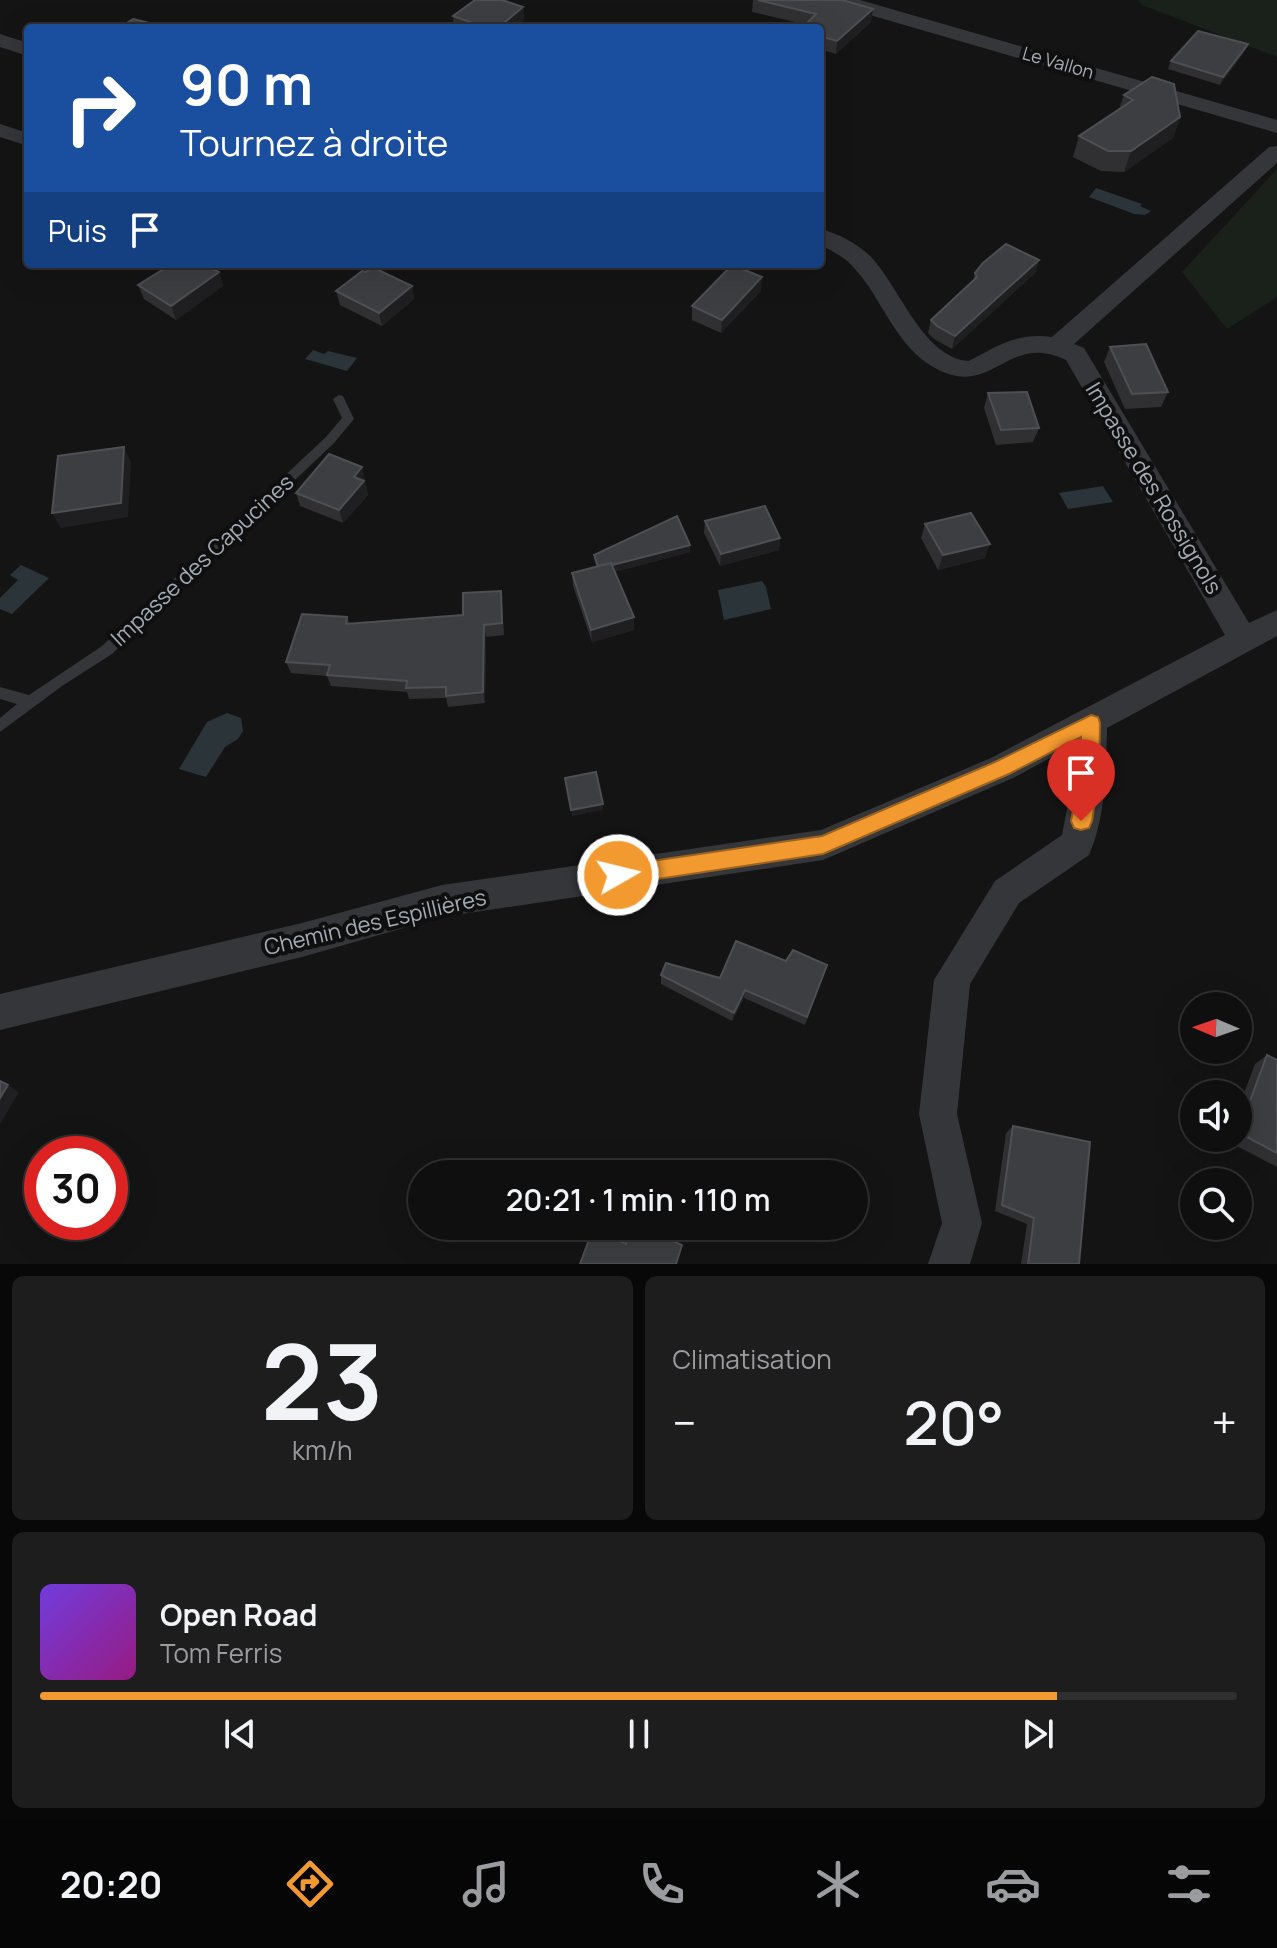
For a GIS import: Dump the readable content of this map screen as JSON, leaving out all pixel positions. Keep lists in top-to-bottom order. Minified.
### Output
{"streets":{"street":["Le Vallon","Impasse des Rossignols","Chemin des Espillières"],"lane":["Impasse des Capucines"]},"crossings":[["Impasse des Rossignols","Chemin des Espillières"]],"north":"left","page":{"turn":["90 m","Tournez à droite"],"then":"Puis","limit":"30","trip":"20:21 · 1 min · 110 m","tile":[["23","km/h"],"Climatisation"],"heat":["−","20°","+"],"song":["Open Road","Tom Ferris"],"tabs":"20:20"}}
